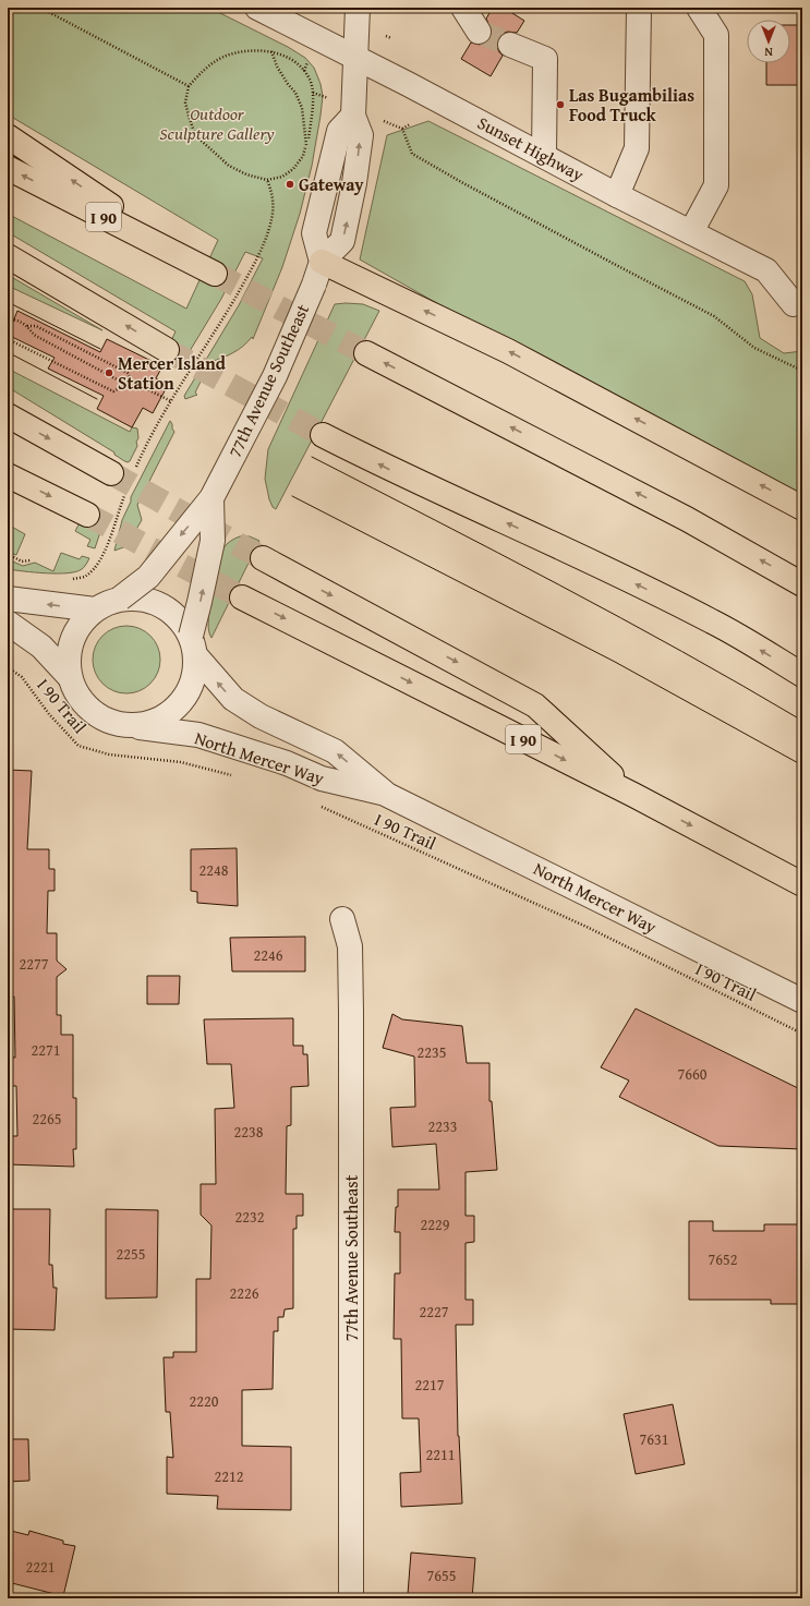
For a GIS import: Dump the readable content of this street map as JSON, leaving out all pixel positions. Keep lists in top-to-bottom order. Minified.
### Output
{"streets":{"highway":["I 90"],"street":["Sunset Highway","77th Avenue Southeast","North Mercer Way"],"path":["I 90 Trail"]},"crossings":[["77th Avenue Southeast","North Mercer Way"]],"parks":["Outdoor Sculpture Gallery"],"places":["Las Bugambilias Food Truck","Gateway","Mercer Island Station"],"house_numbers":["2248","2246","2277","2271","2235","7660","2265","2233","2238","2232","2229","2255","7652","2226","2227","2217","2220","7631","2211","2212","2221","7655"],"north":"bottom"}
